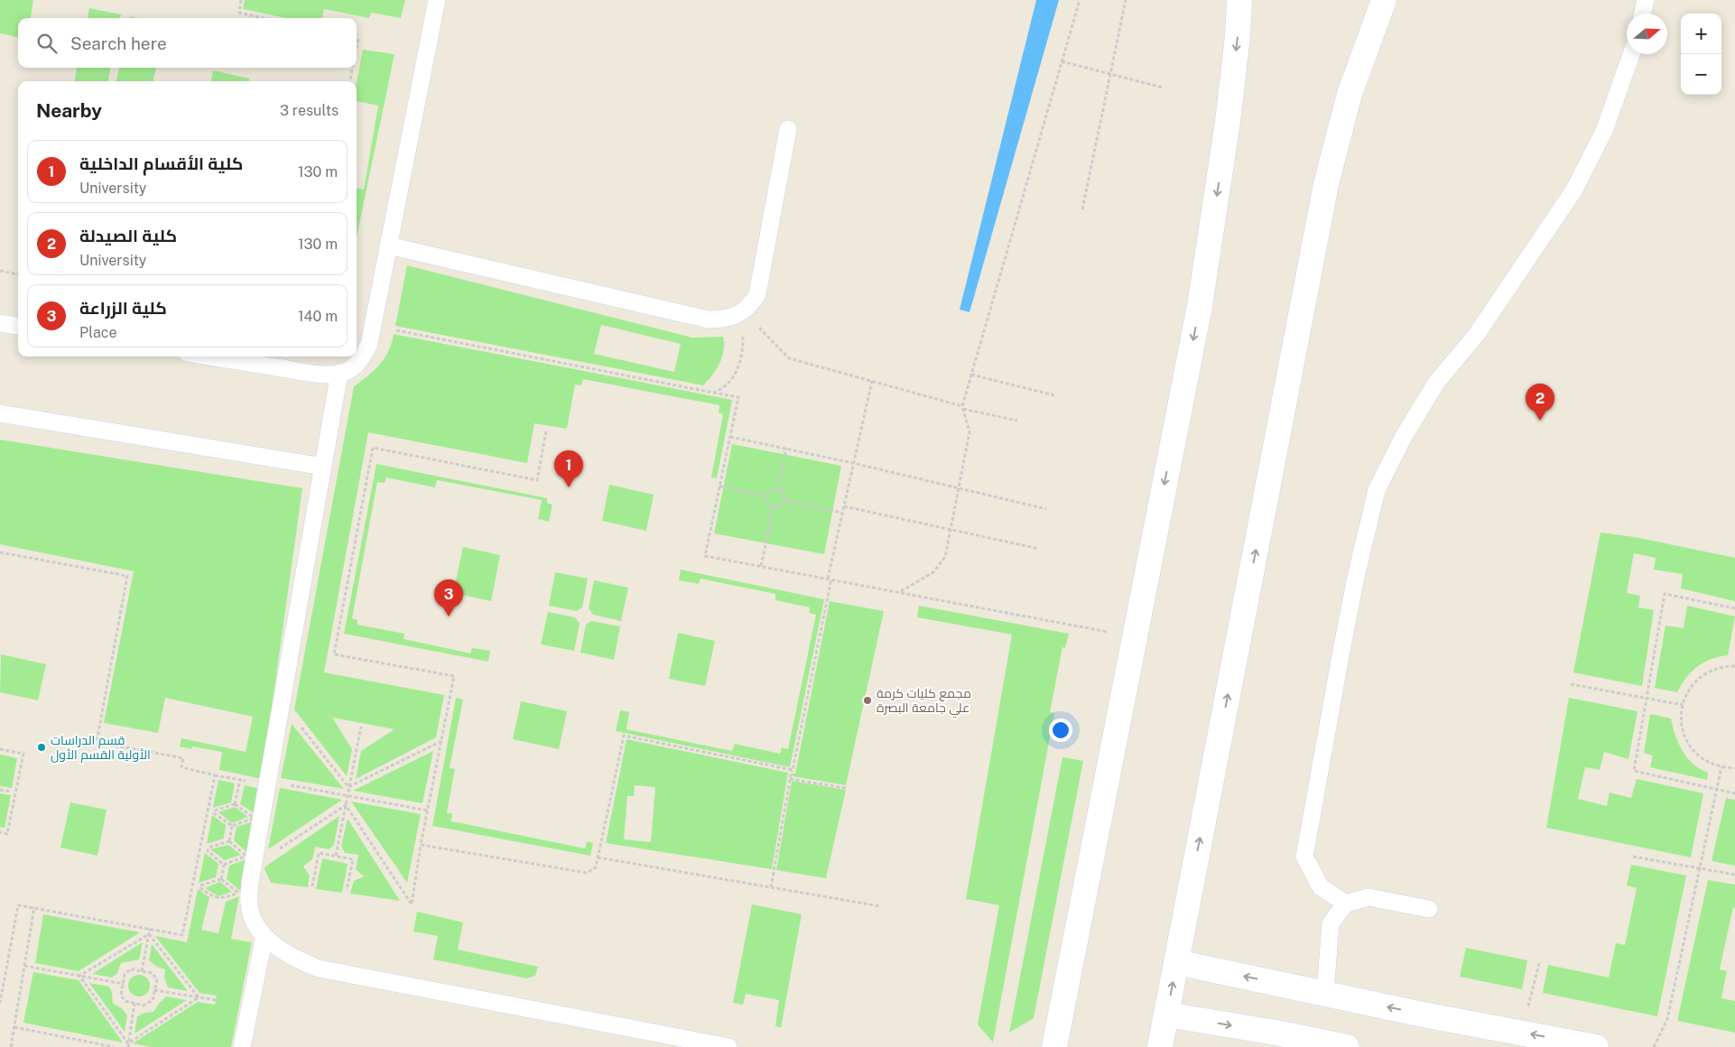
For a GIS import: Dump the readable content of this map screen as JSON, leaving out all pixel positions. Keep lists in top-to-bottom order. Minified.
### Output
{"places":["مجمع كليات كرمة علي جامعة البصرة","قسم الدراسات الأولية القسم الأول"],"north":"right","page":{"map_buttons":["+","−"],"search":"Search here","heading":["Nearby","3 results"],"list":[{"mark":"1","name":"كلية الأقسام الداخلية","note":"University","value":"130 m"},{"mark":"2","name":"كلية الصيدلة","note":"University","value":"130 m"},{"mark":"3","name":"كلية الزراعة","note":"Place","value":"140 m"}],"pins":["2","1","3"]}}
